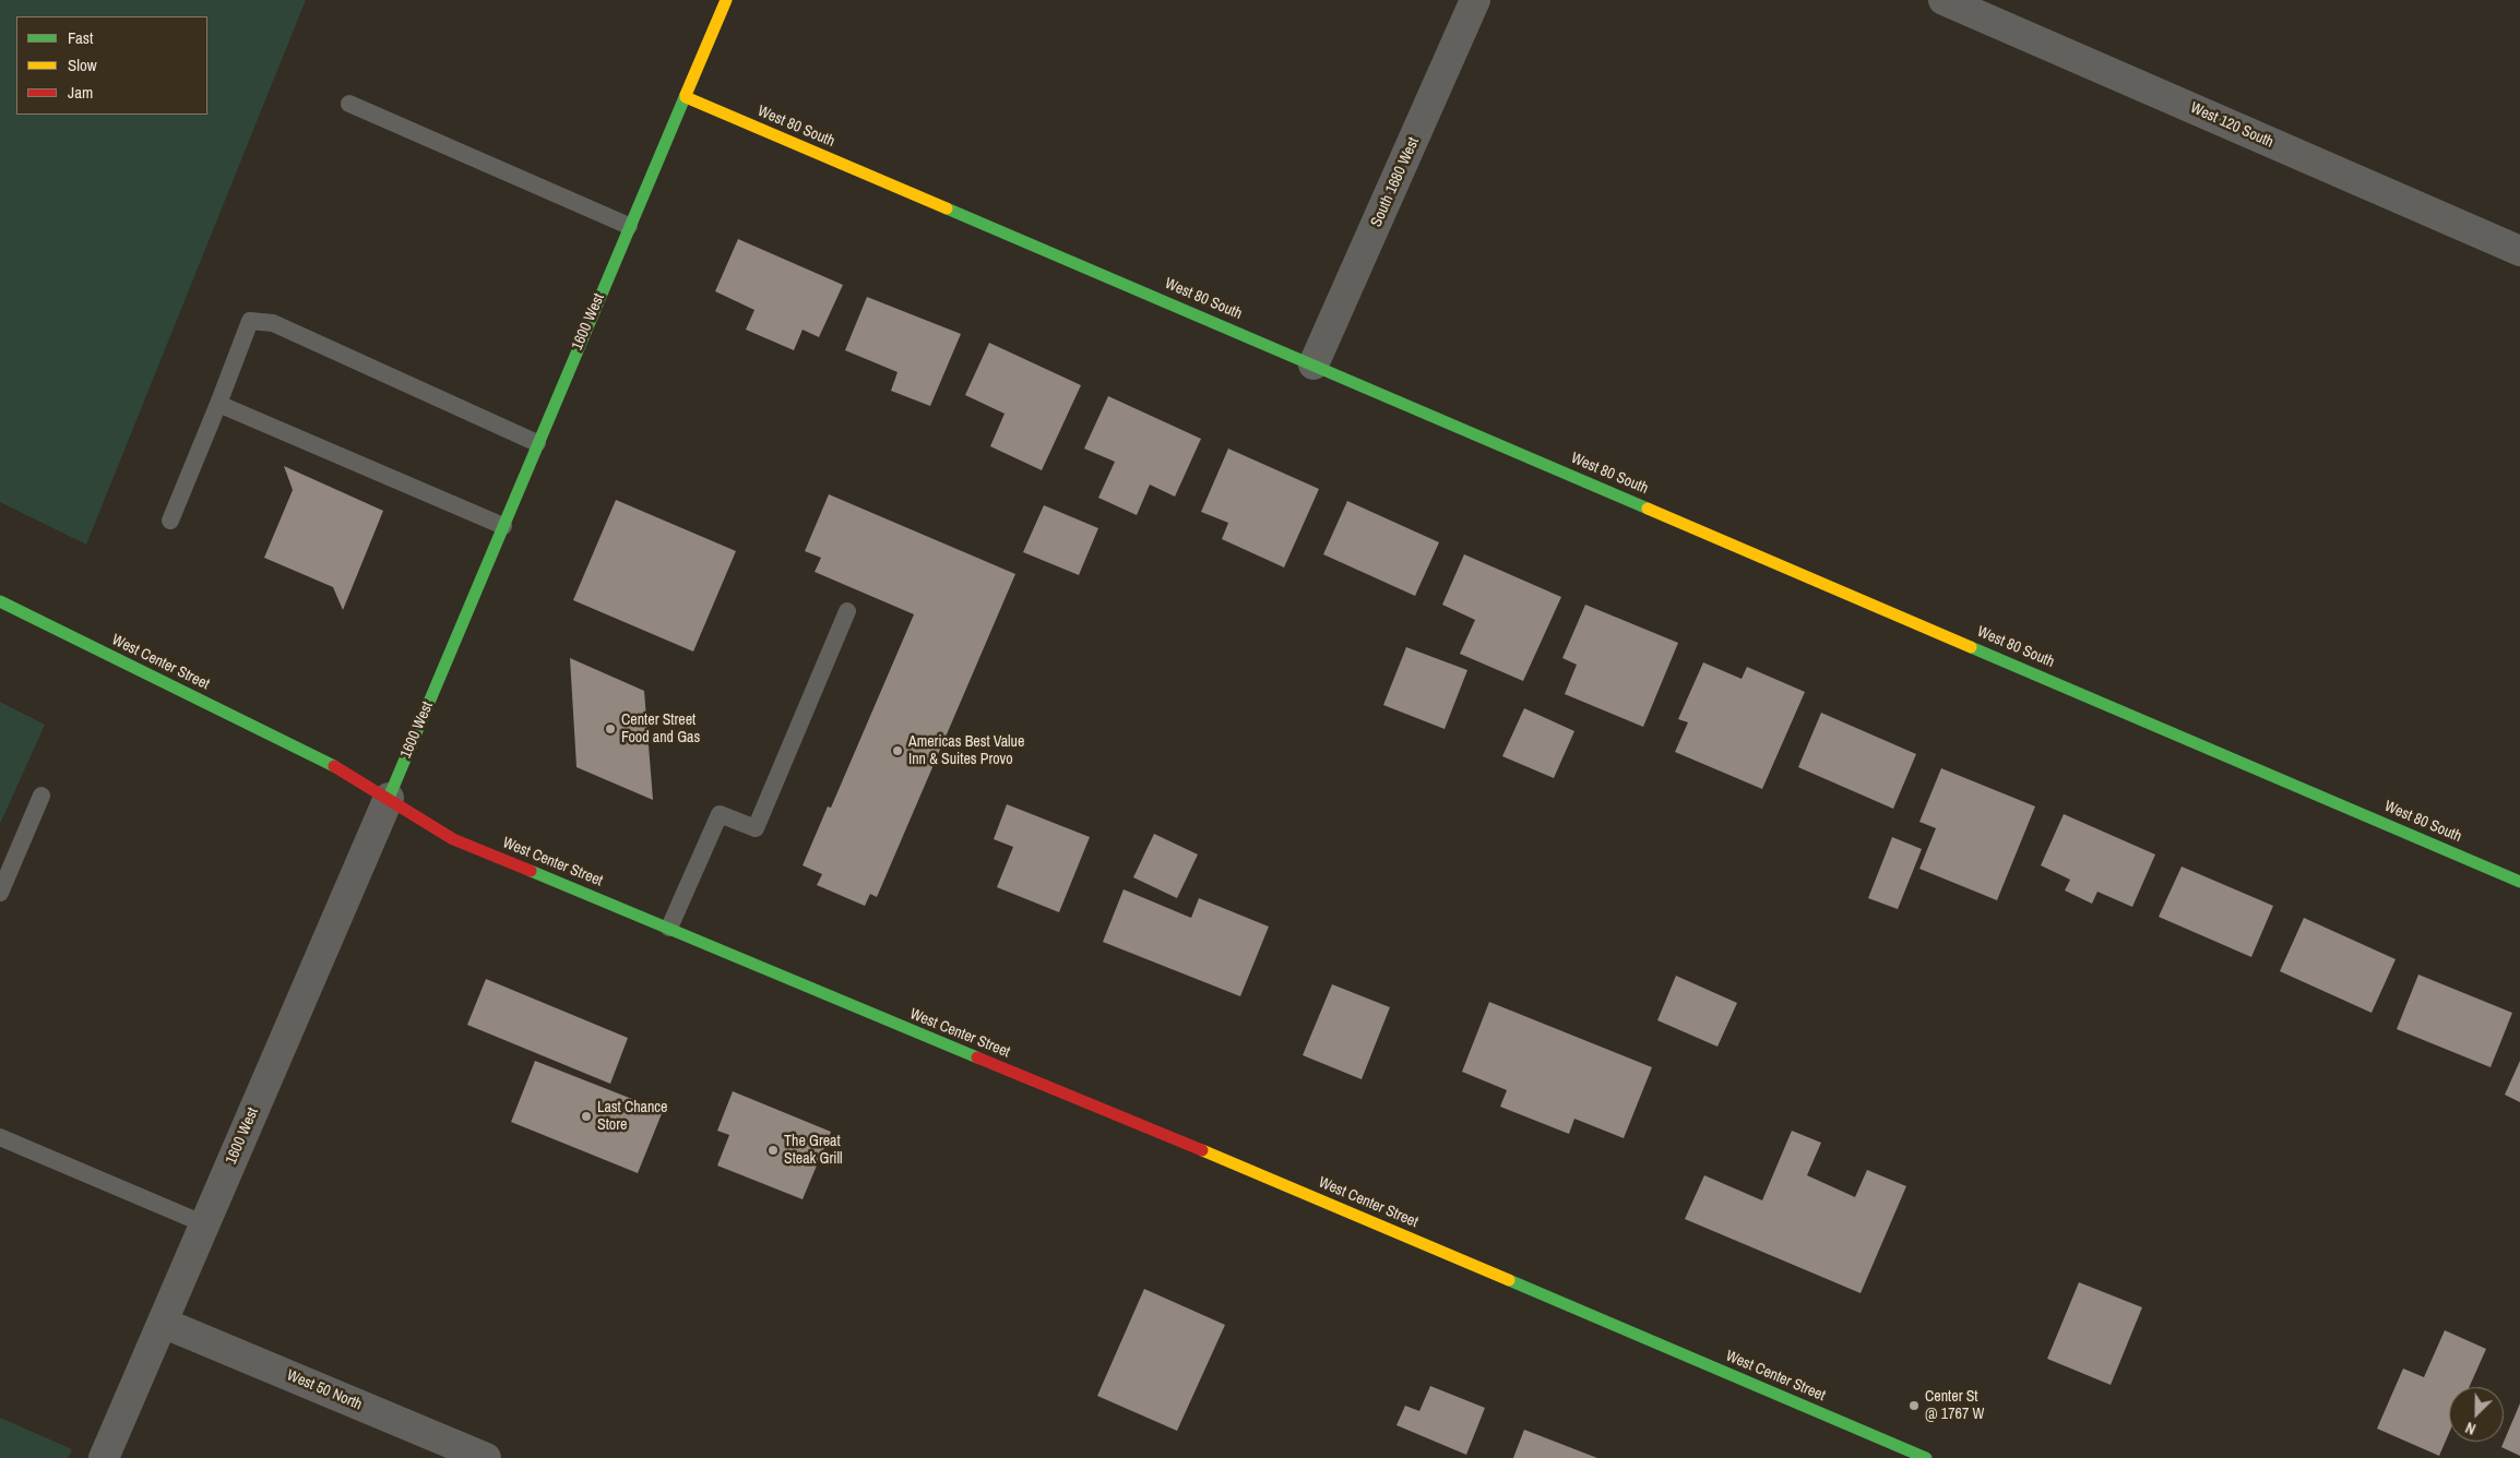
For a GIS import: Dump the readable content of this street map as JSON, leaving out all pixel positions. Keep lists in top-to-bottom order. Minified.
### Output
{"streets":{"street":["West 120 South","West 80 South","South 1680 West","1600 West","West Center Street","West 50 North"]},"crossings":[["West 80 South","South 1680 West"],["West 80 South","1600 West"],["1600 West","West Center Street"],["1600 West","West 50 North"]],"places":["Center Street Food and Gas","Americas Best Value Inn & Suites Provo","Last Chance Store","The Great Steak Grill","Center St @ 1767 W"],"legend":["Fast","Slow","Jam"],"north":"bottom left"}
